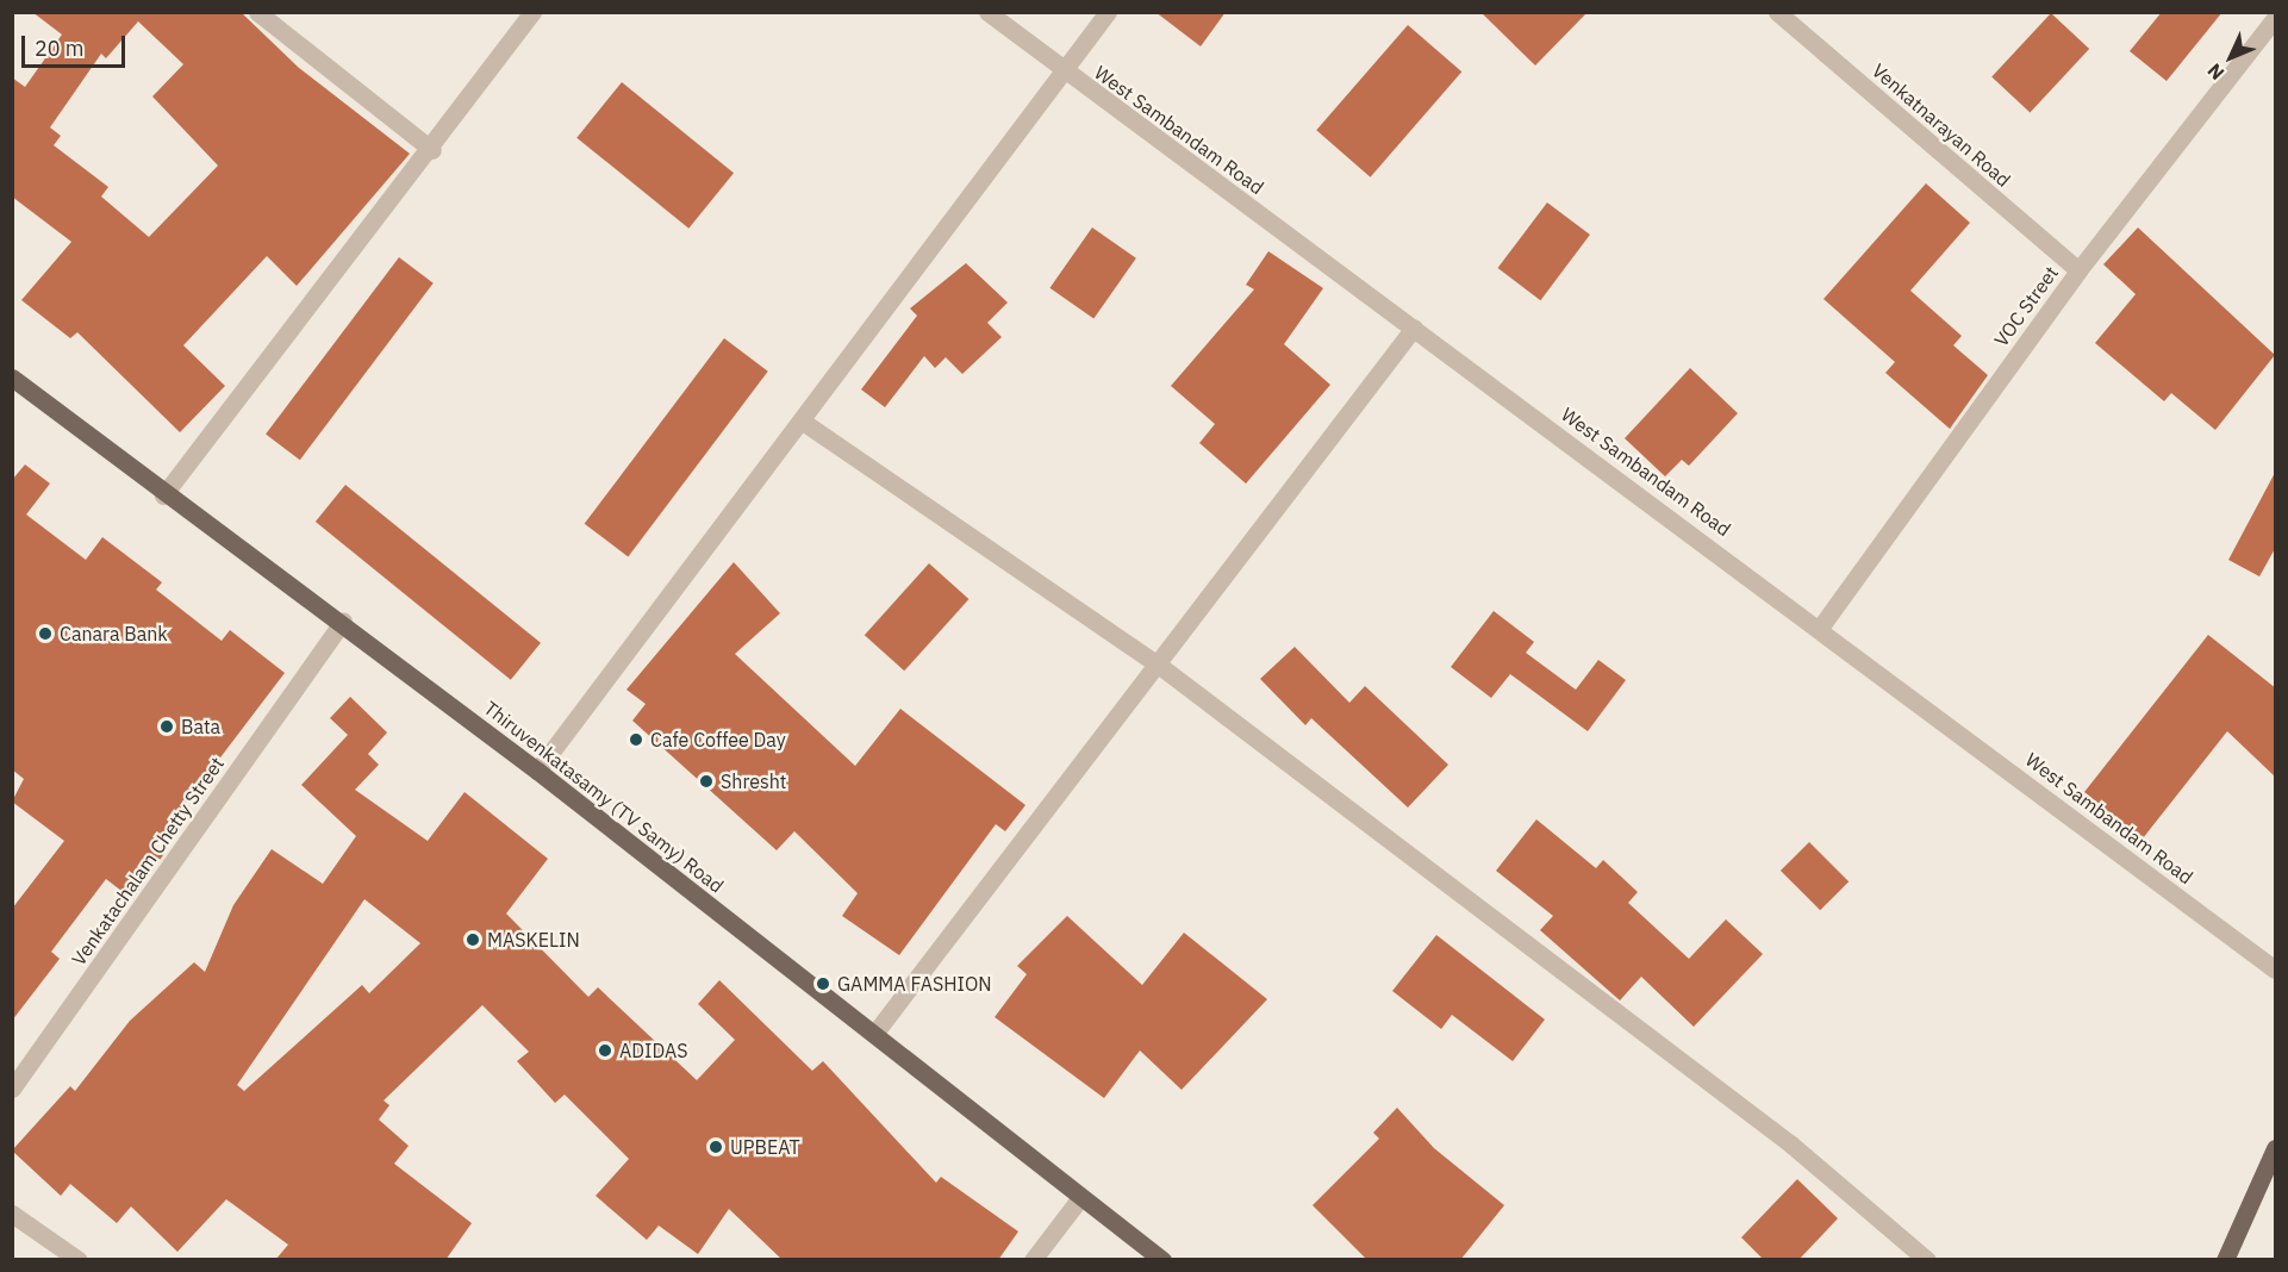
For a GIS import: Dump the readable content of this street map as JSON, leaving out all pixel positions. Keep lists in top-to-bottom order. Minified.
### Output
{"streets":{"main road":["Thiruvenkatasamy (TV Samy) Road"],"street":["Venkatnarayan Road","West Sambandam Road","VOC Street","Venkatachalam Chetty Street"]},"crossings":[["Venkatnarayan Road","VOC Street"],["West Sambandam Road","VOC Street"],["Thiruvenkatasamy (TV Samy) Road","Venkatachalam Chetty Street"]],"places":["Canara Bank","Bata","Cafe Coffee Day","Shresht","MASKELIN","GAMMA FASHION","ADIDAS","UPBEAT"],"scale_bar":"20 m","north":"bottom left"}
